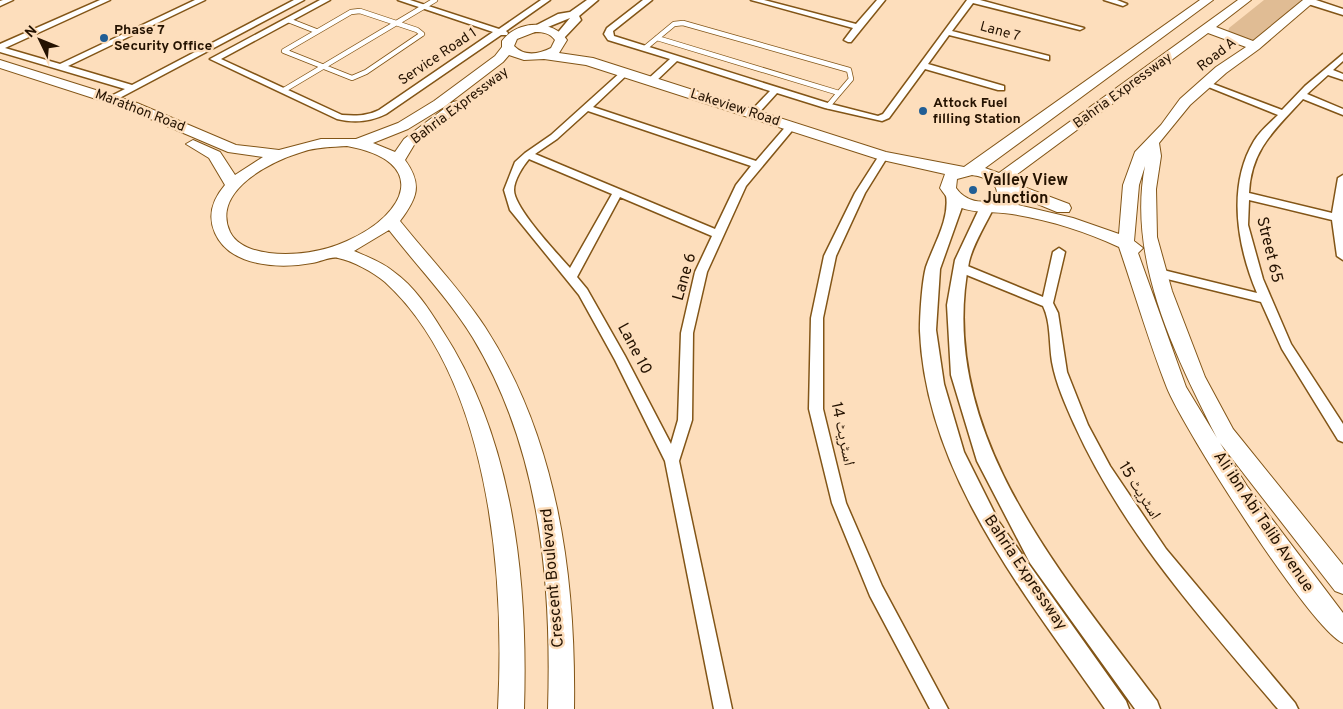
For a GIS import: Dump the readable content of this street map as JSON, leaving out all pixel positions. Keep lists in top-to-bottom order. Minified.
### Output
{"streets":{"main road":["Road A","Bahria Expressway","Lakeview Road","Marathon Road","Ali ibn Abi Talib Avenue","Crescent Boulevard"],"street":["Lane 7","Service Road 1","Street 65","Lane 6","Lane 10","اسٹریٹ 14","اسٹریٹ 15"]},"crossings":[["Road A","Ali ibn Abi Talib Avenue"],["Bahria Expressway","Marathon Road"],["Bahria Expressway","Crescent Boulevard"],["Lakeview Road","Lane 6"],["Lakeview Road","Lane 10"],["Lakeview Road","اسٹریٹ 14"],["Marathon Road","Crescent Boulevard"],["Lane 6","Lane 10"]],"places":["Phase 7 Security Office","Attock Fuel filling Station","Valley View Junction"],"north":"top left"}
